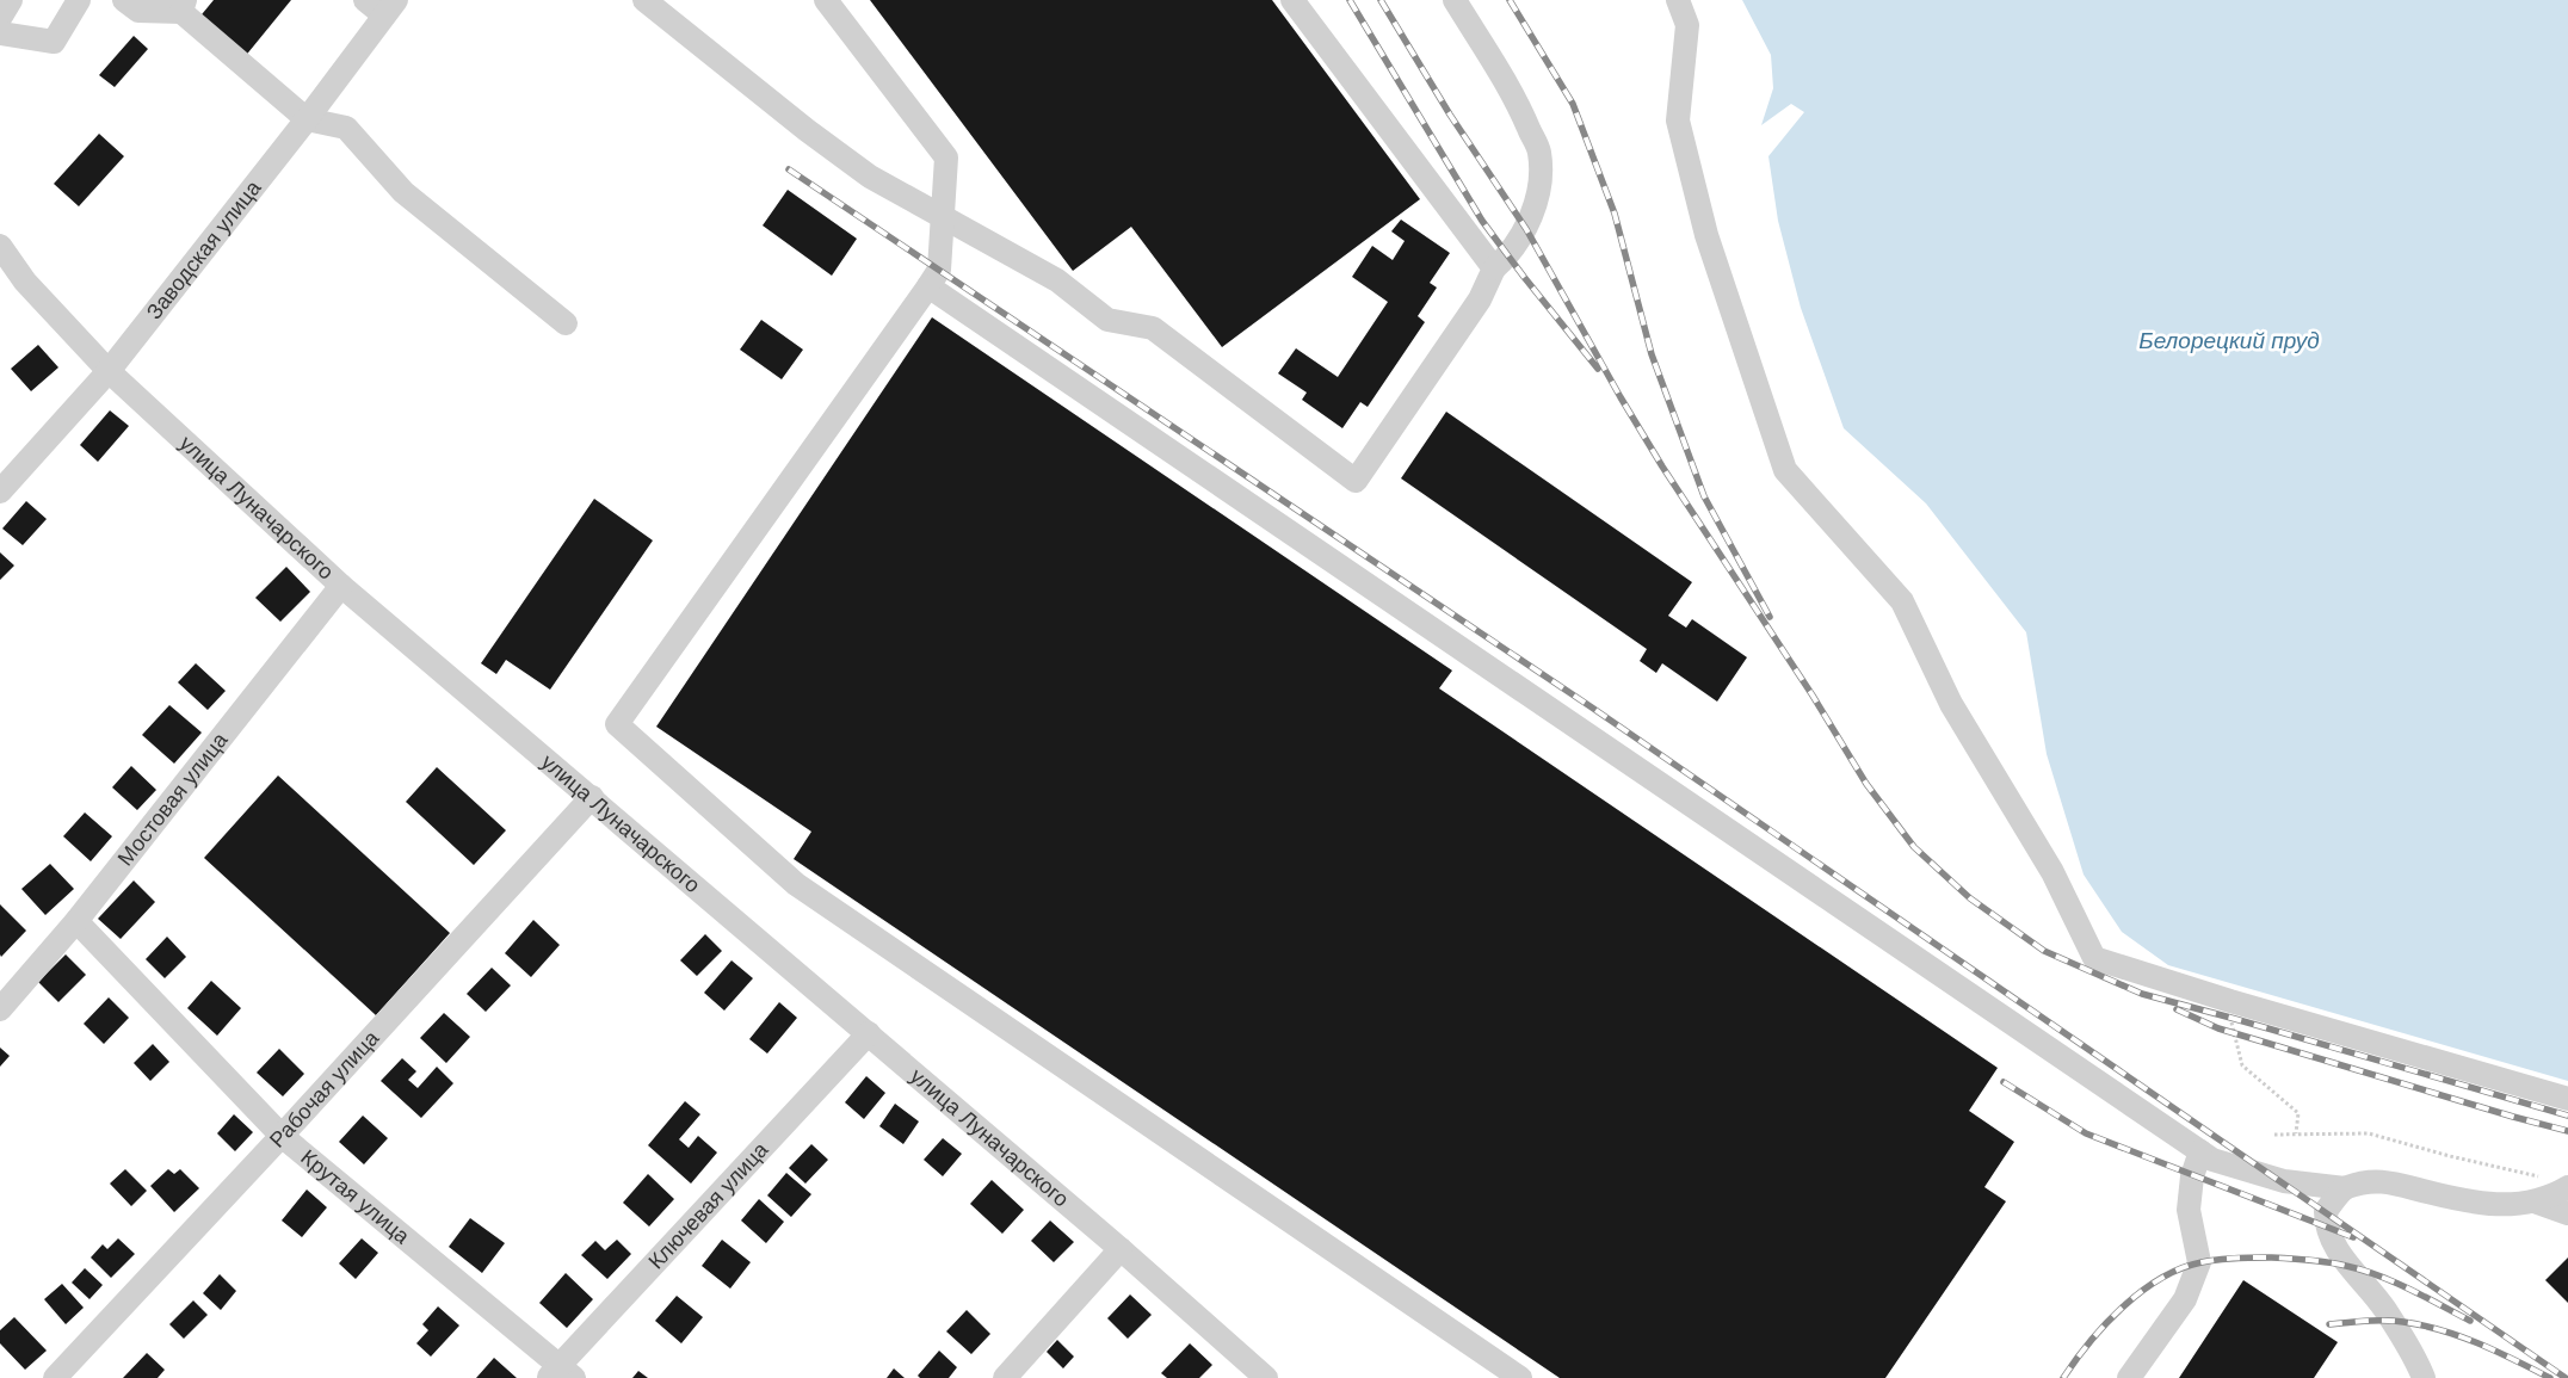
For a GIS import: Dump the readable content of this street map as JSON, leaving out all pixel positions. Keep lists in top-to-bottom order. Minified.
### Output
{"streets":{"street":["Заводская улица","улица Луначарского","Мостовая улица","Рабочая улица","Крутая улица","Ключевая улица"]},"crossings":[["Заводская улица","улица Луначарского"],["улица Луначарского","Мостовая улица"],["улица Луначарского","Рабочая улица"],["улица Луначарского","Ключевая улица"],["Мостовая улица","Крутая улица"],["Рабочая улица","Крутая улица"],["Крутая улица","Ключевая улица"]],"water":["Белорецкий пруд"]}
